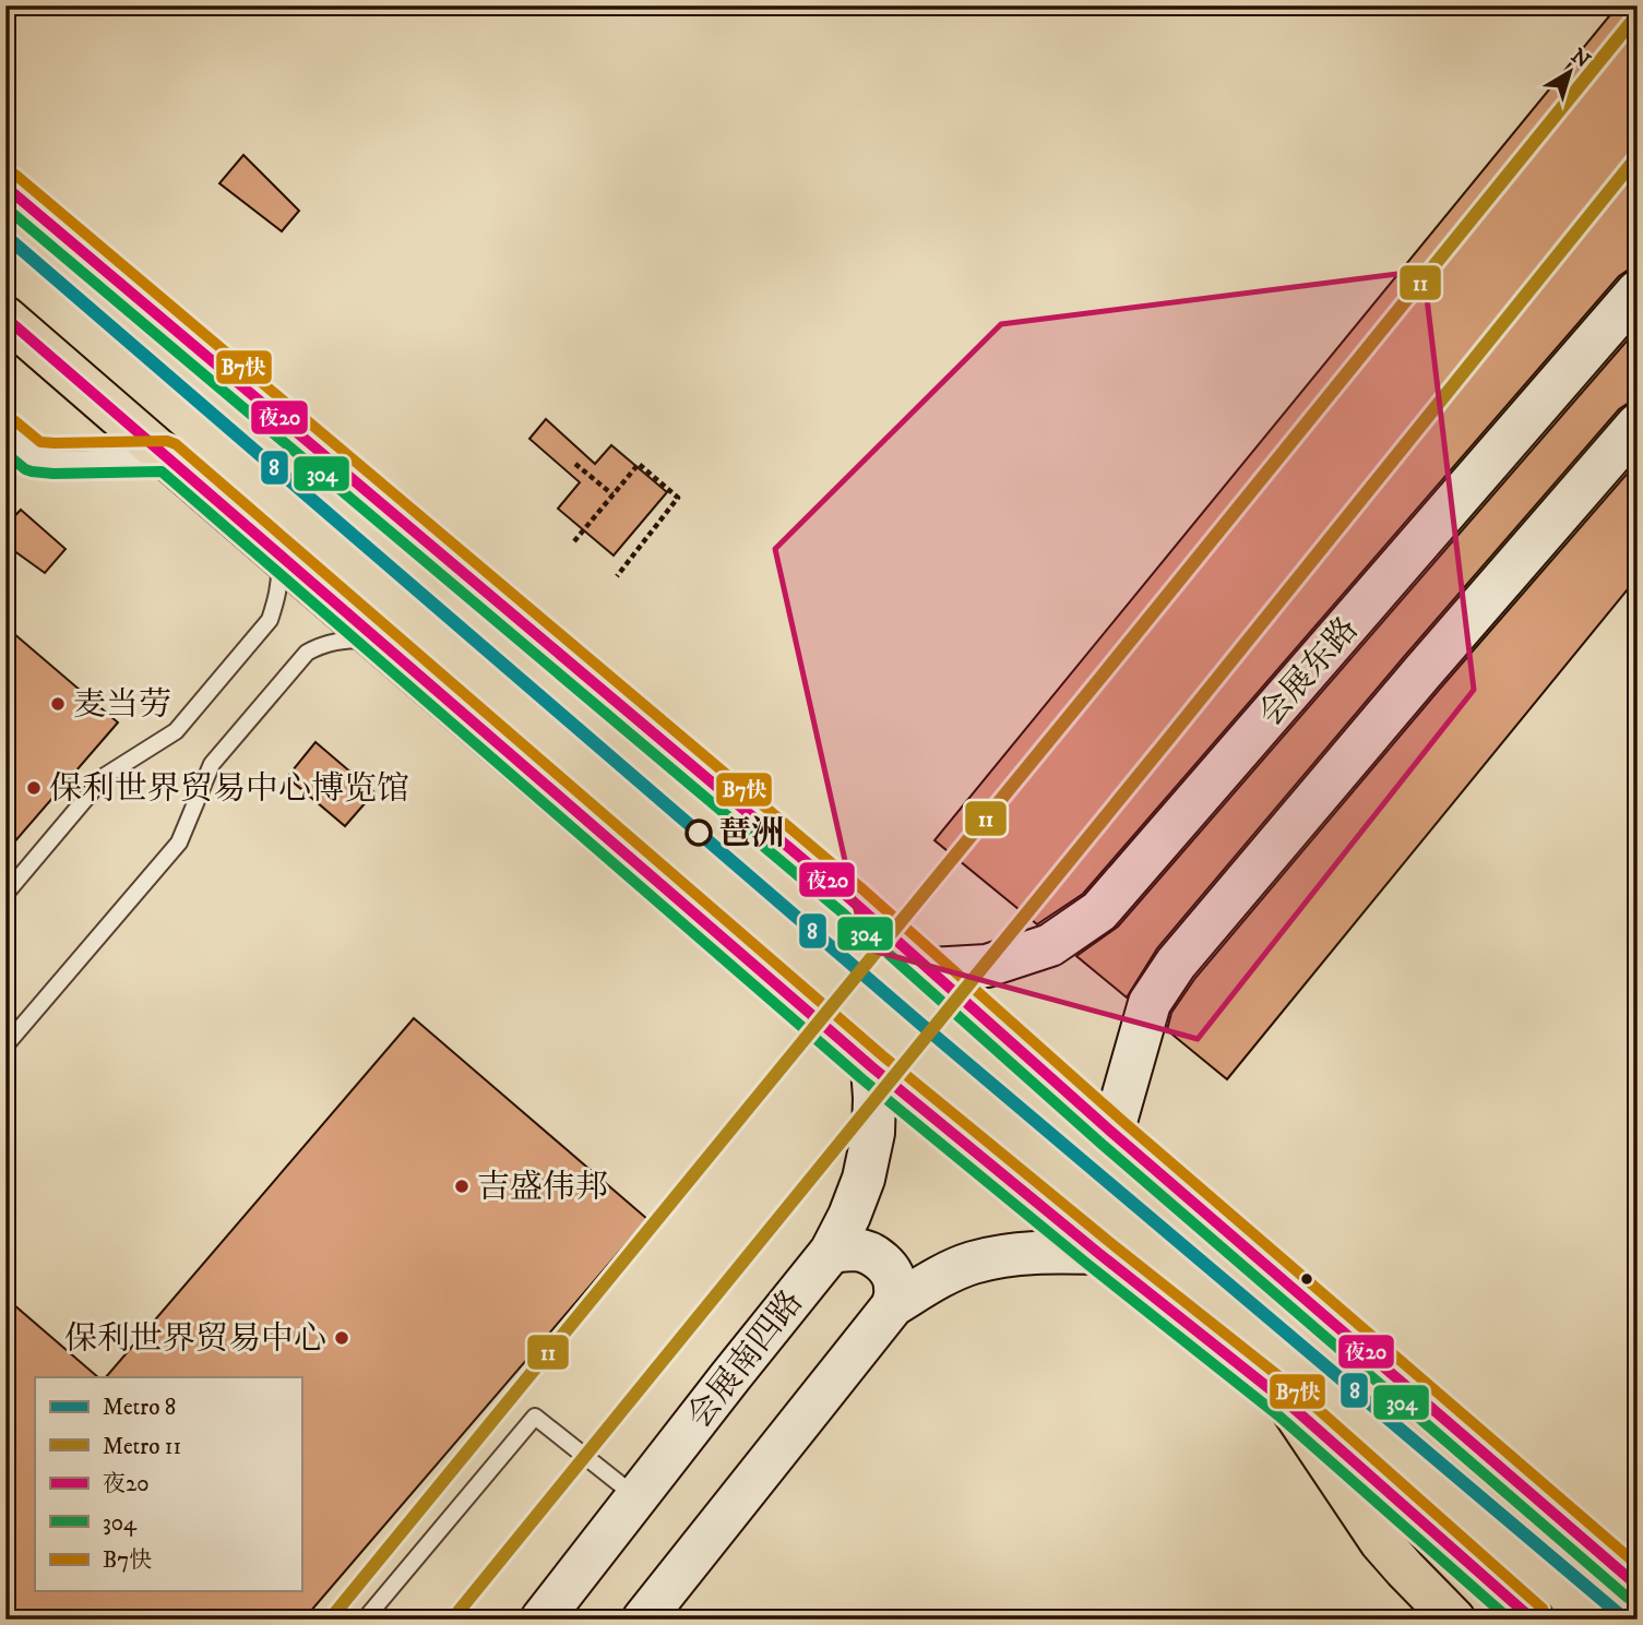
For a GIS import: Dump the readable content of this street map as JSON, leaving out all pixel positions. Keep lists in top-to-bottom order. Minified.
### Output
{"streets":{"street":["会展东路","会展南四路"]},"places":["麦当劳","保利世界贸易中心博览馆","琶洲","吉盛伟邦","保利世界贸易中心"],"lines":["metro line 11","transit line B7快","transit line 夜20","transit line 304","metro line 8"],"legend":["Metro 8","Metro 11","夜20","304","B7快"],"north":"top right"}
